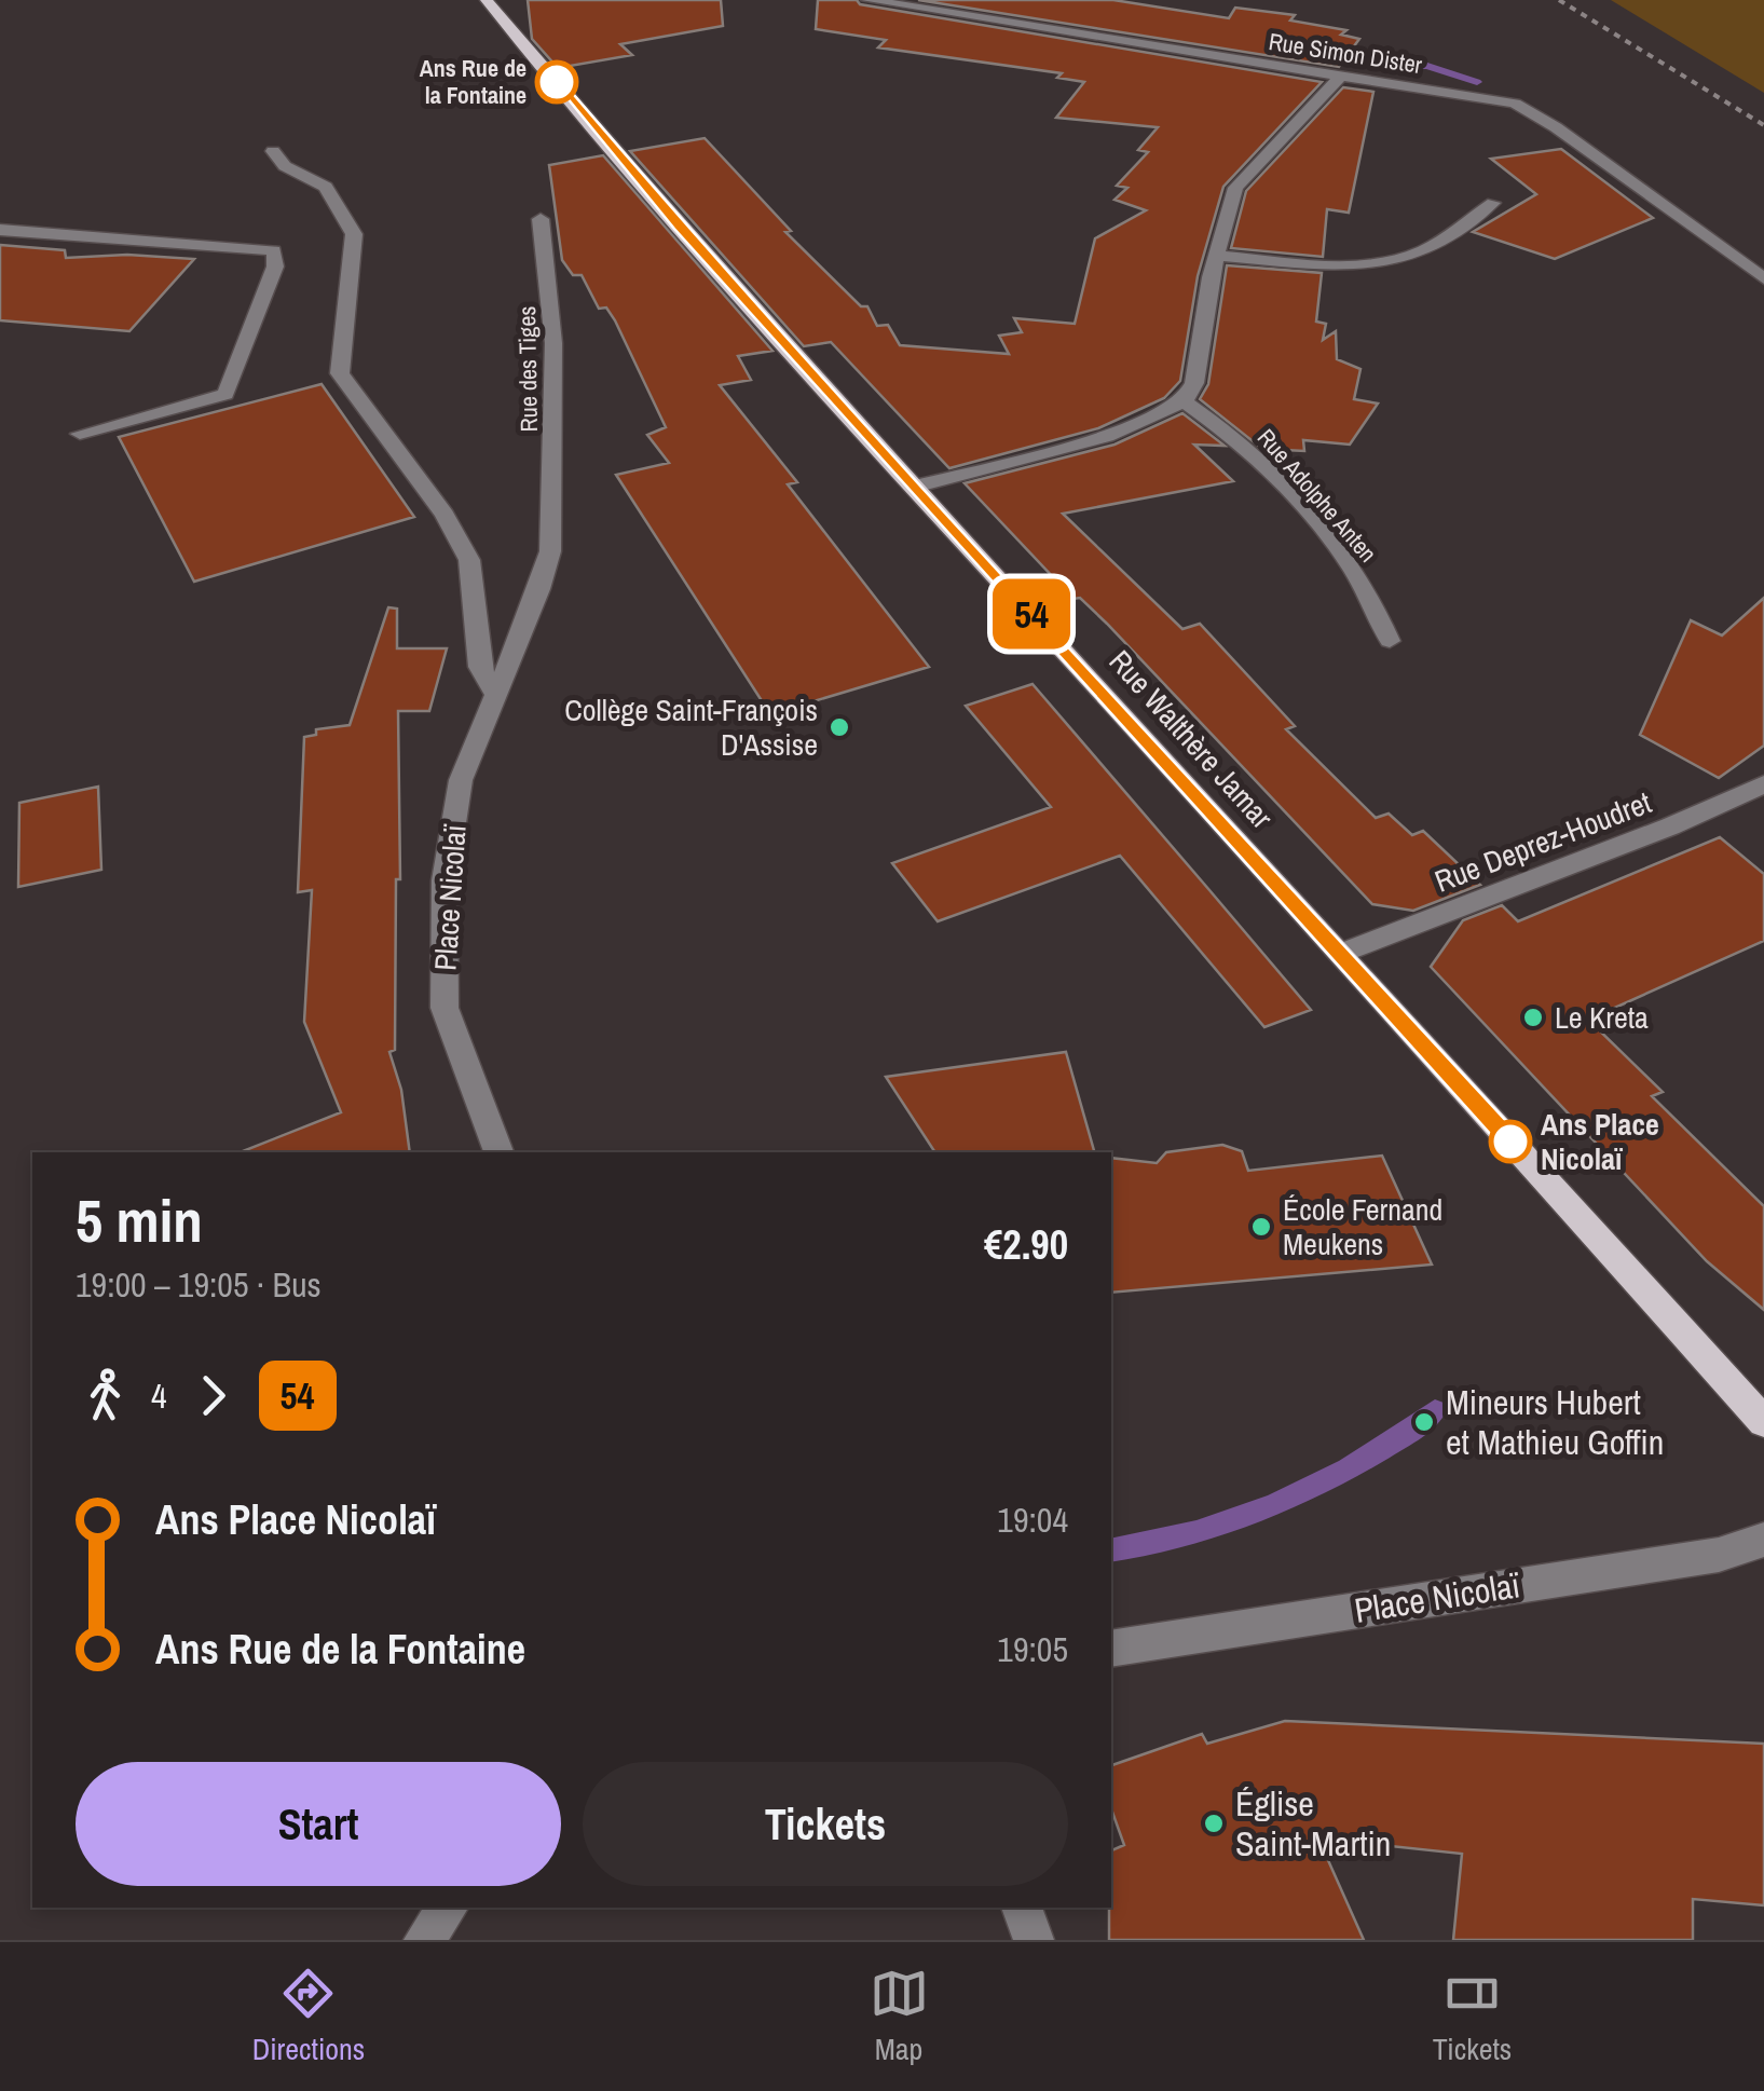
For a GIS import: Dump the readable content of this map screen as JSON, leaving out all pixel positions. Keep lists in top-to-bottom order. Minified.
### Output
{"streets":{"main road":["Rue Walthère Jamar"],"street":["Rue Simon Dister","Rue des Tiges","Rue Adolphe Anten","Rue Deprez-Houdret","Place Nicolaï"]},"crossings":[["Rue des Tiges","Place Nicolaï"],["Rue Walthère Jamar","Rue Deprez-Houdret"]],"places":["Ans Rue de la Fontaine","Collège Saint-François D'Assise","Le Kreta","Ans Place Nicolaï","École Fernand Meukens","Mineurs Hubert et Mathieu Goffin","Église Saint-Martin"],"lines":["bus line 54"],"page":{"on_map":"54","heading":["5 min","19:00 – 19:05 · Bus","€2.90"],"legs":["4","54"],"list":[{"name":"Ans Place Nicolaï","value":"19:04"},{"name":"Ans Rue de la Fontaine","value":"19:05"}],"buttons":["Start","Tickets"],"tabs":["Directions","Map","Tickets"]}}
